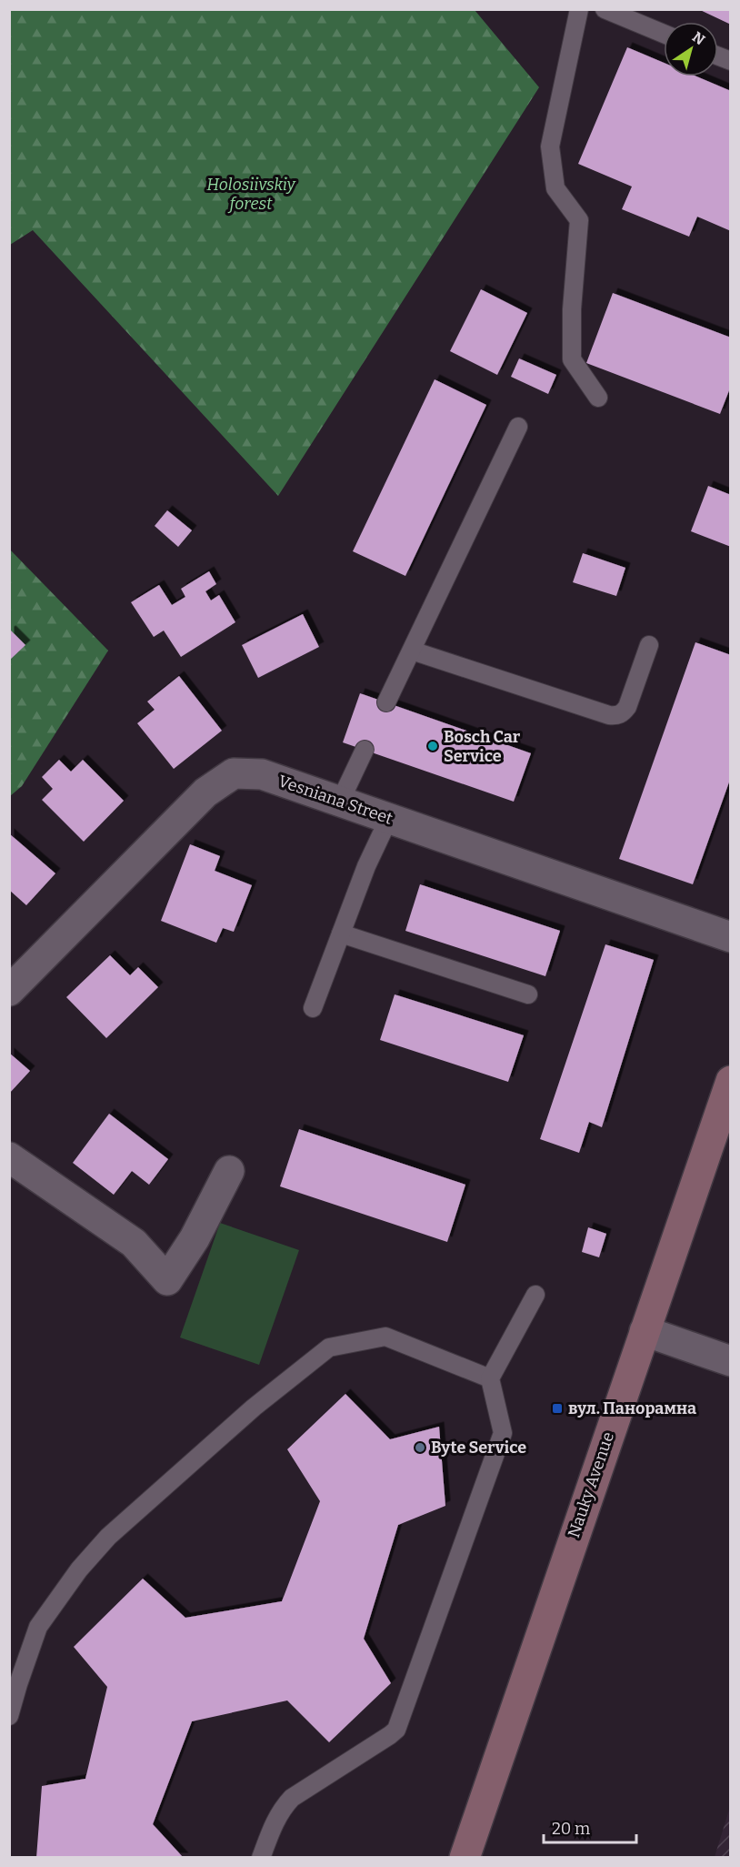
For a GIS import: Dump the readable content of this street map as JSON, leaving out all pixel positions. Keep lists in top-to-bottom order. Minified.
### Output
{"streets":{"main road":["Nauky Avenue"],"street":["Vesniana Street"]},"parks":["Holosiivskiy forest"],"places":{"other":["Bosch Car Service","Byte Service"],"transit":["вул. Панорамна"]},"scale_bar":"20 m","north":"top right"}
